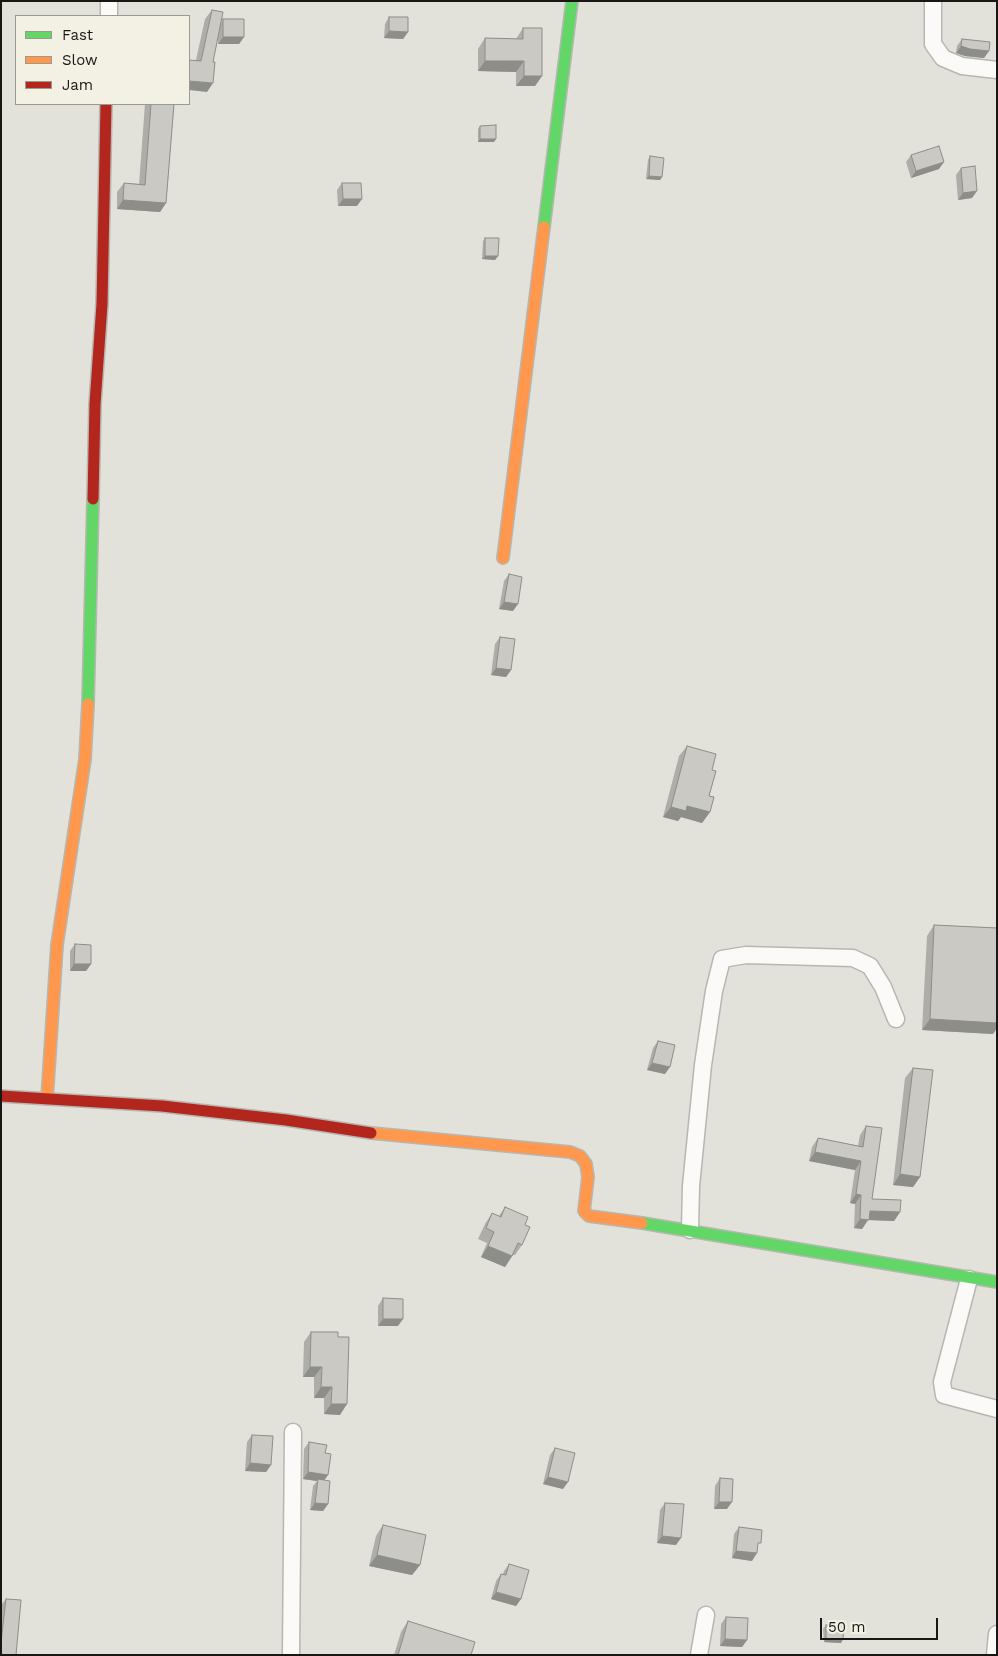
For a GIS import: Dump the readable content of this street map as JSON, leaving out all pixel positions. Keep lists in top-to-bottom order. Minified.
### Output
{"legend":["Fast","Slow","Jam"],"scale_bar":"50 m"}
